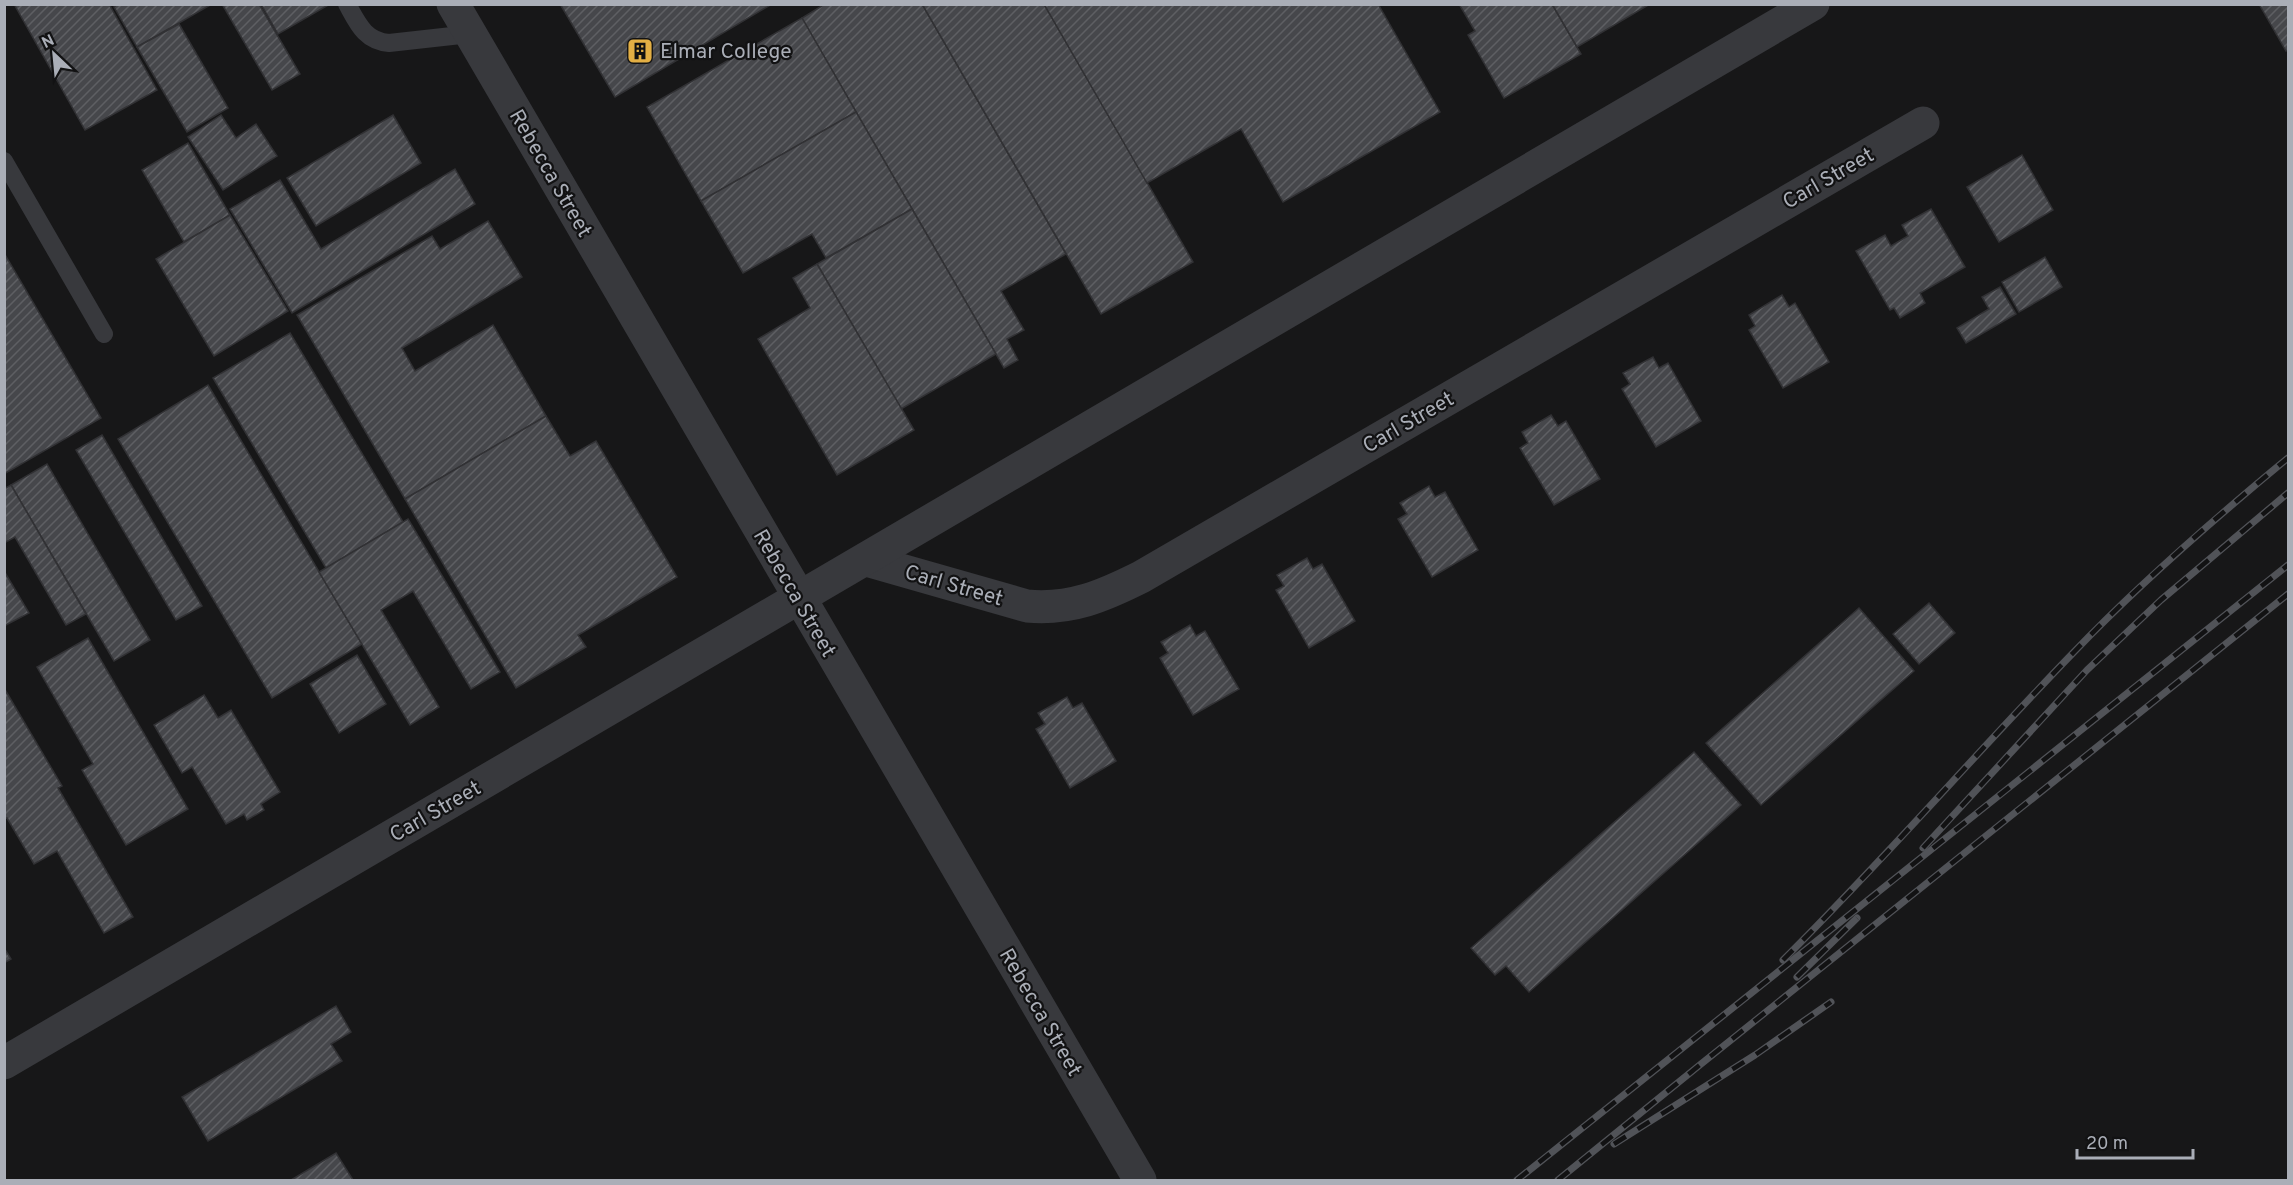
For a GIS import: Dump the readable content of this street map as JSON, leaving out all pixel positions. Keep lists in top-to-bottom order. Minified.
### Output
{"streets":{"street":["Rebecca Street","Carl Street"]},"crossings":[["Rebecca Street","Carl Street"]],"places":{"building":["Elmar College"]},"scale_bar":"20 m","north":"top left"}
